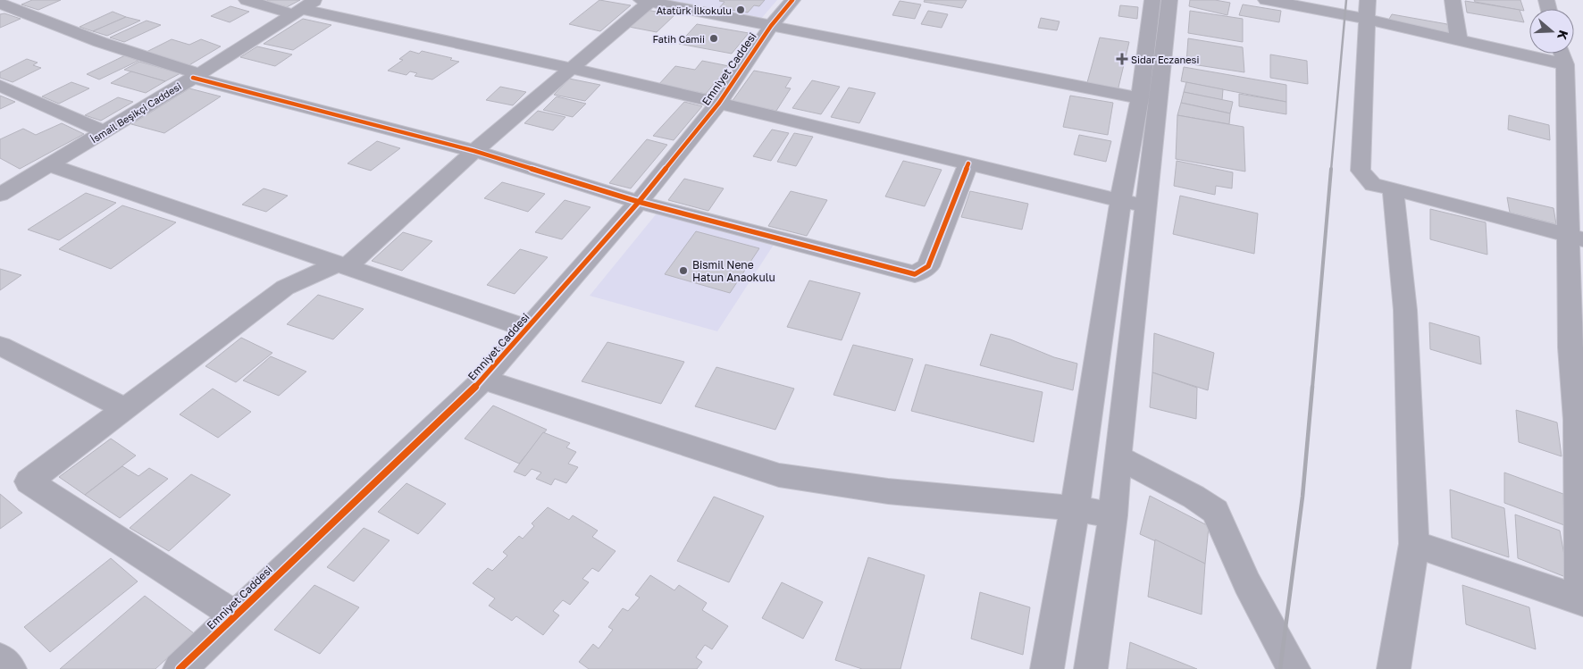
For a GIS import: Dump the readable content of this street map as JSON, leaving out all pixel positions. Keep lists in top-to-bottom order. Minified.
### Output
{"streets":{"street":["Emniyet Caddesi","İsmail Beşikçi Caddesi"]},"places":{"other":["Atatürk İlkokulu","Fatih Camii","Bismil Nene Hatun Anaokulu"],"health":["Sidar Eczanesi"]},"north":"right"}
